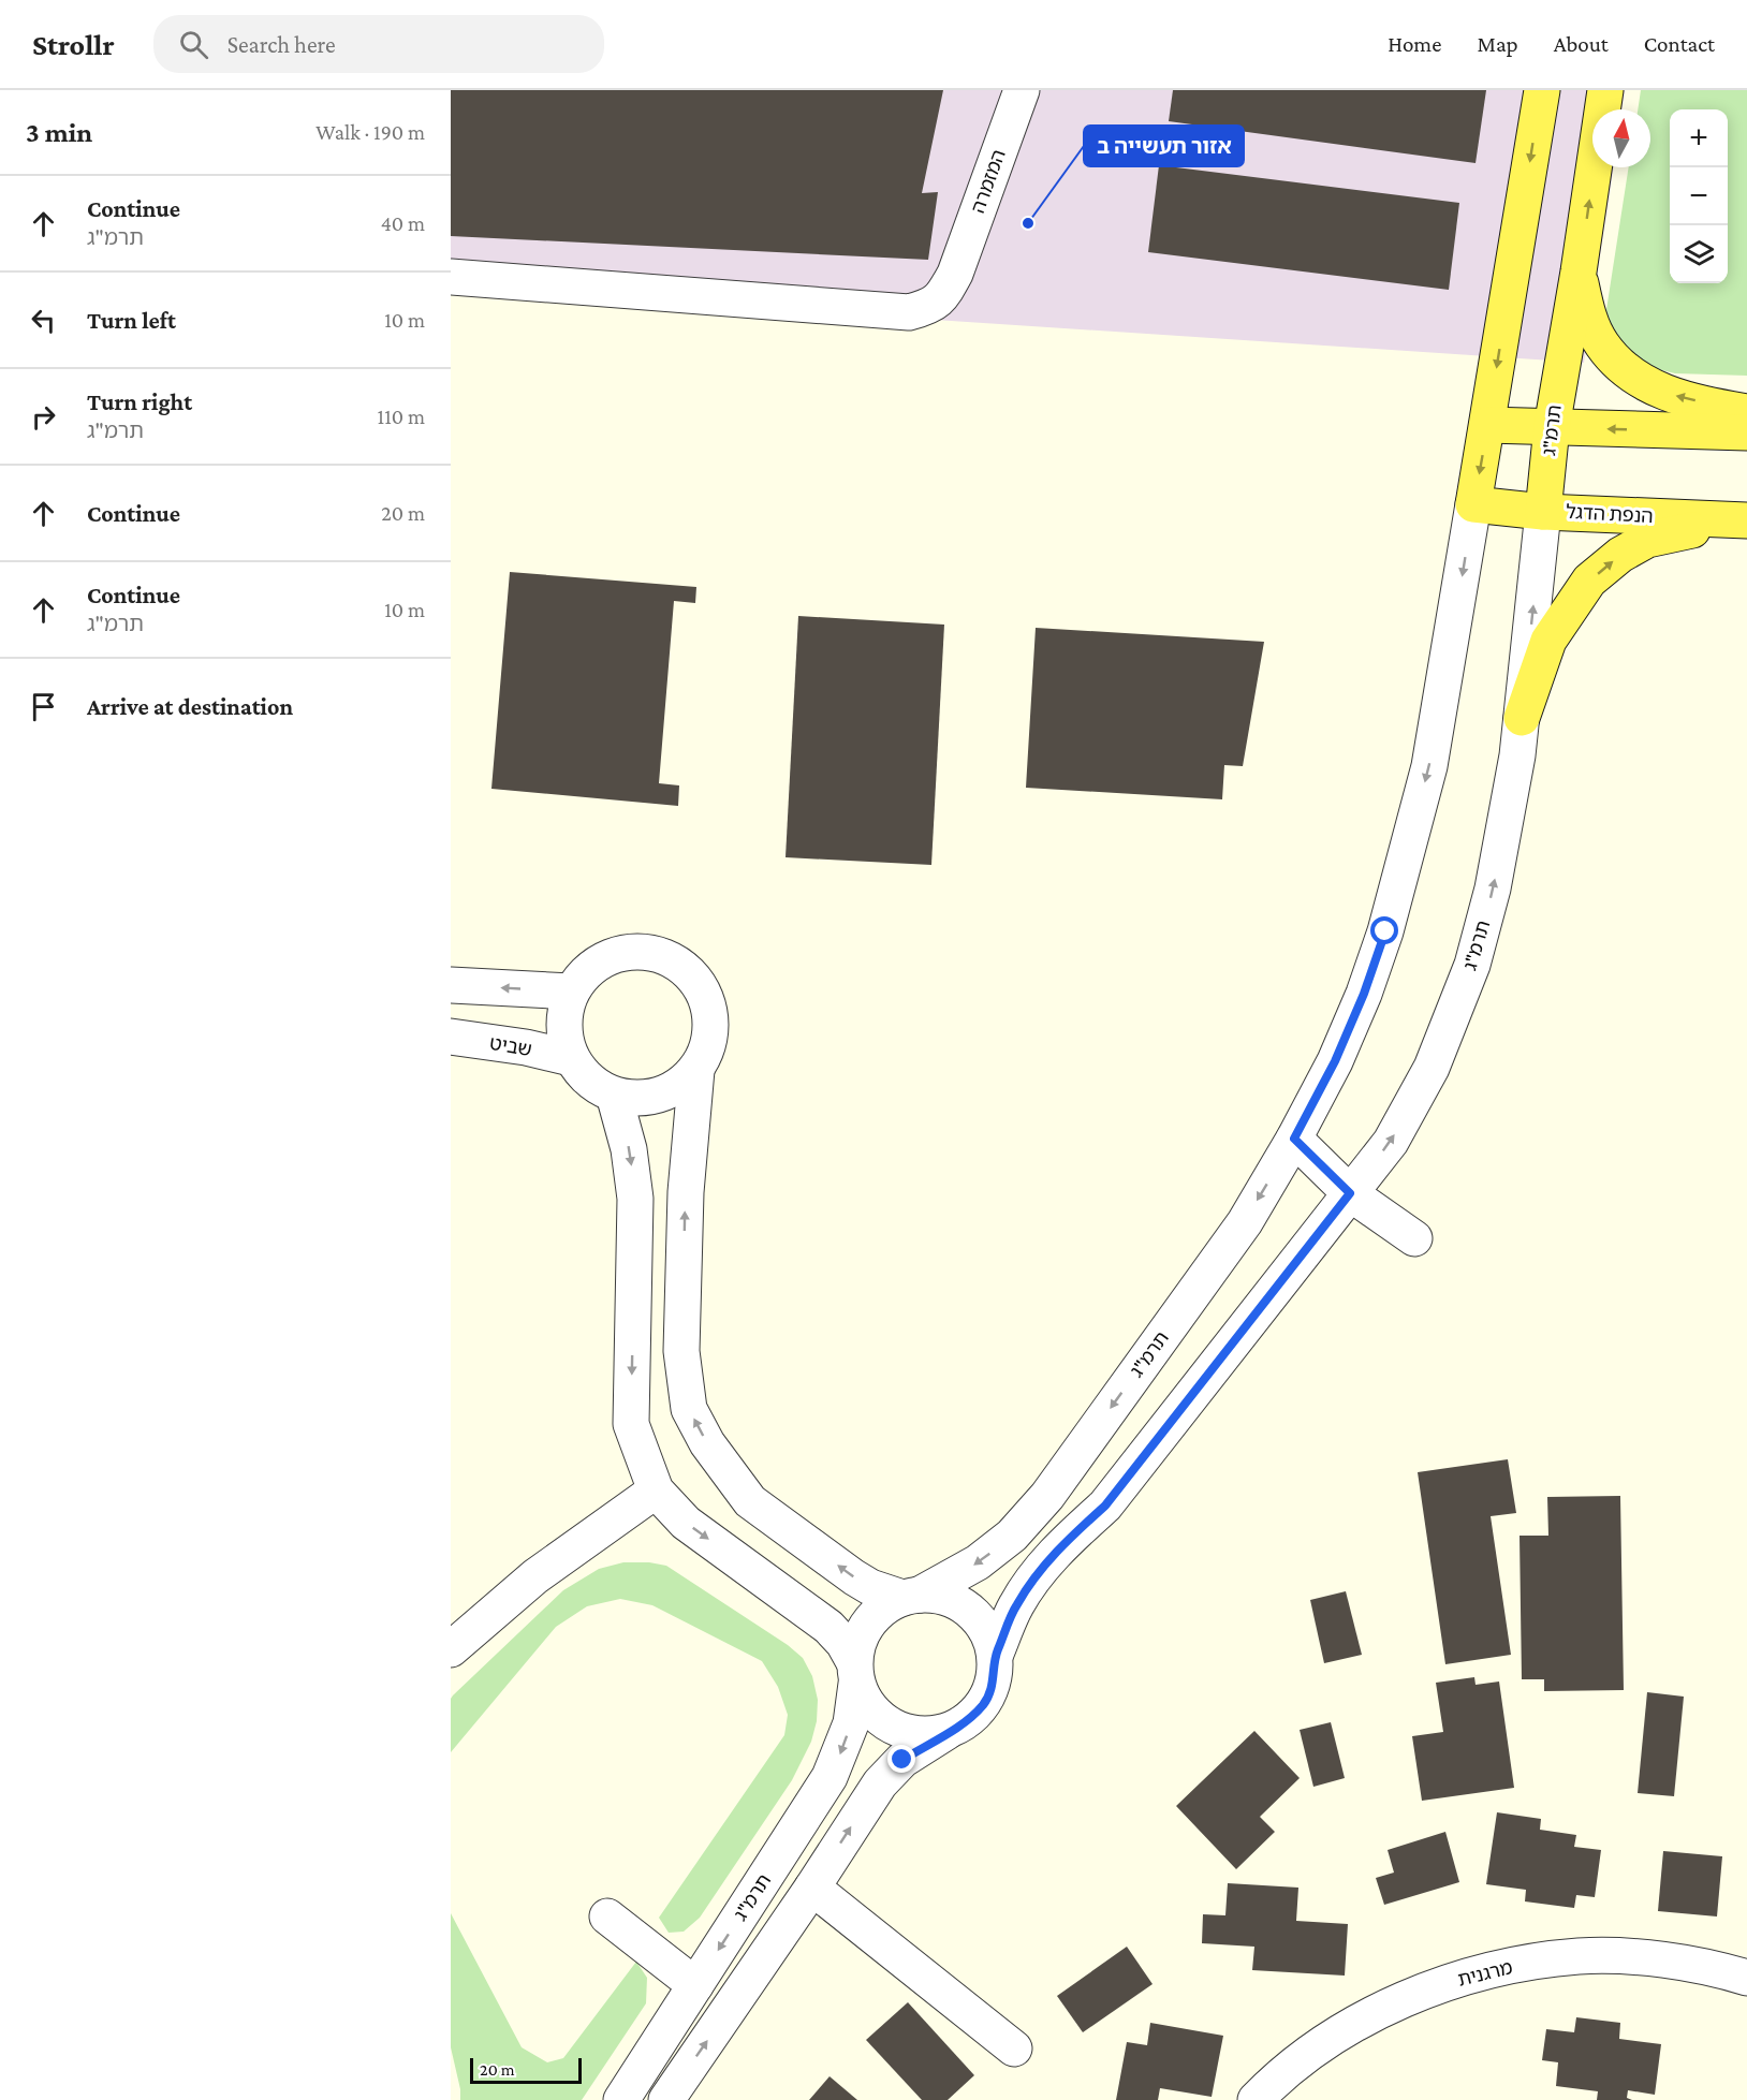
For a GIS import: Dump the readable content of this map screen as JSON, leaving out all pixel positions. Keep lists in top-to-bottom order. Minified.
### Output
{"streets":{"main road":["תרמ\"ג","הנפת הדגל"],"street":["המזמרה","שביט","מרגנית"]},"crossings":[["תרמ\"ג","הנפת הדגל"]],"places":["אזור תעשייה ב"],"scale_bar":"20 m","north":"top","page":{"header":"Strollr","search":"Search here","nav":["Home","Map","About","Contact"],"heading":["3 min","Walk · 190 m"],"map_buttons":["+","−"],"list":[["Continue","תרמ\"ג","40 m"],["Turn left","10 m"],["Turn right","תרמ\"ג","110 m"],["Continue","20 m"],["Continue","תרמ\"ג","10 m"],"Arrive at destination"],"scale":"20 m"}}
